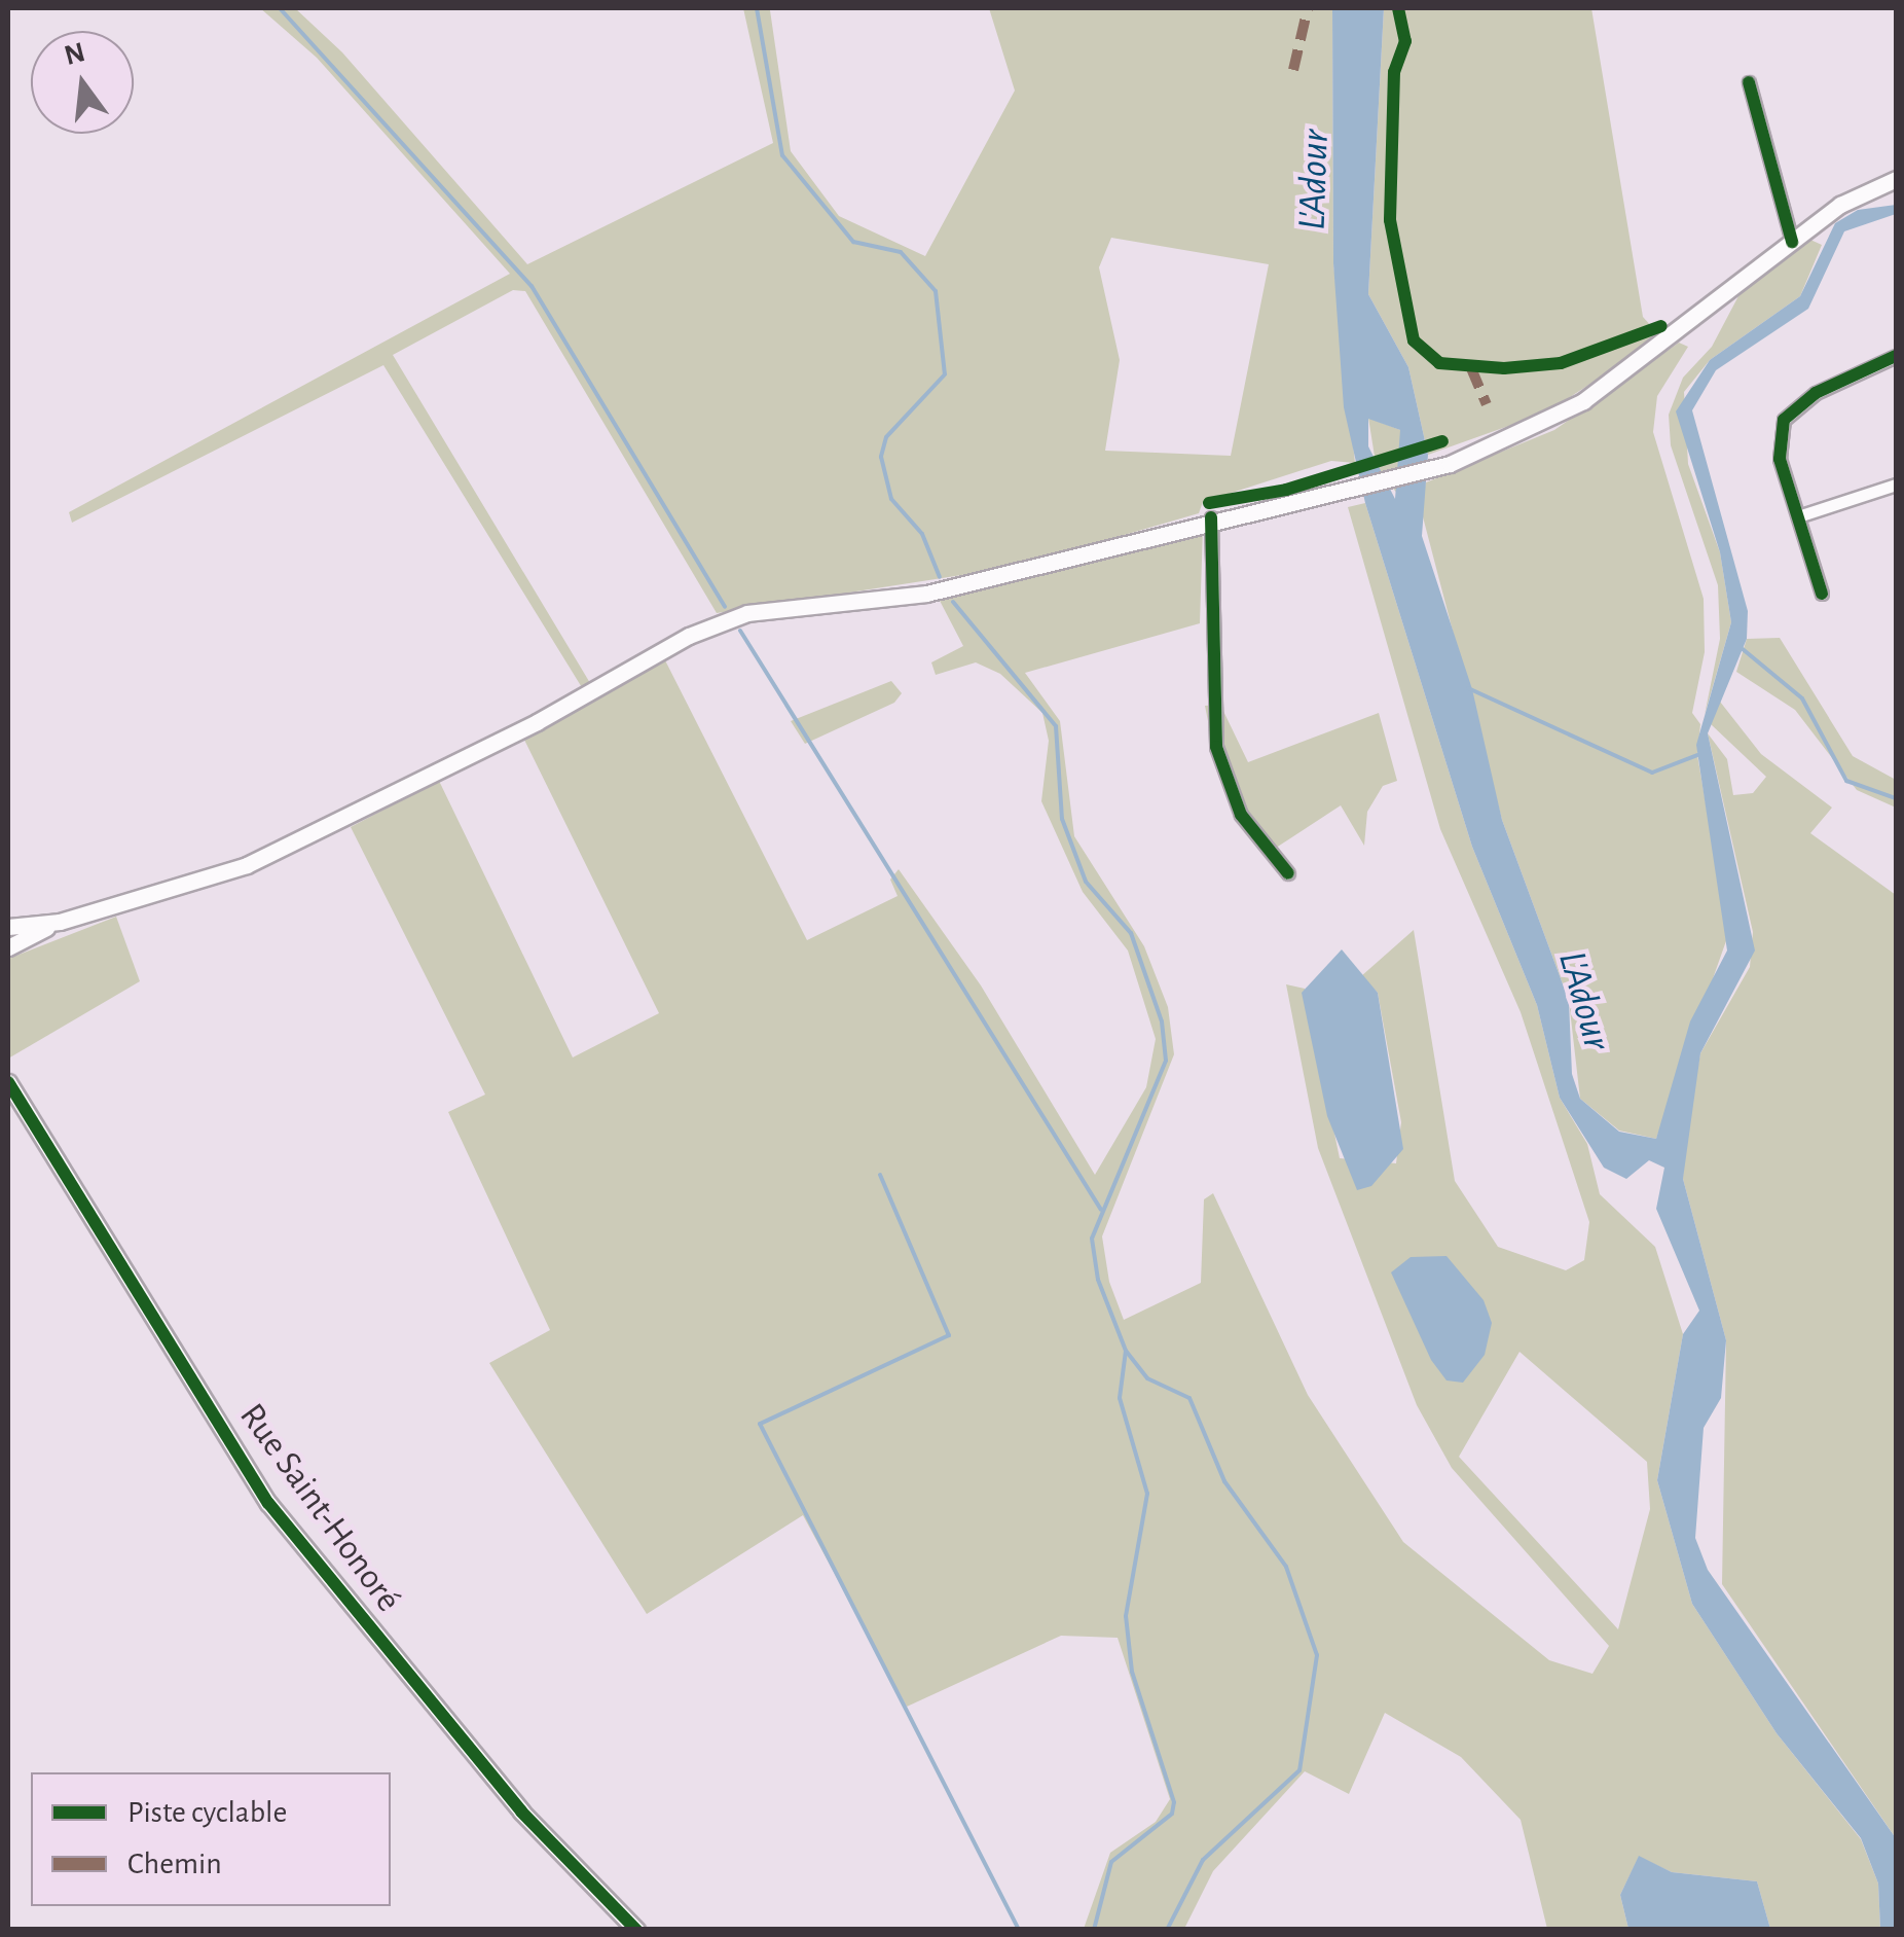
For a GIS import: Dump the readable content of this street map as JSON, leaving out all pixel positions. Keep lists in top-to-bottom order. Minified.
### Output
{"streets":{"main road":["Rue Saint-Honoré"]},"water":["L'Adour"],"legend":["Piste cyclable","Chemin"],"north":"top"}
